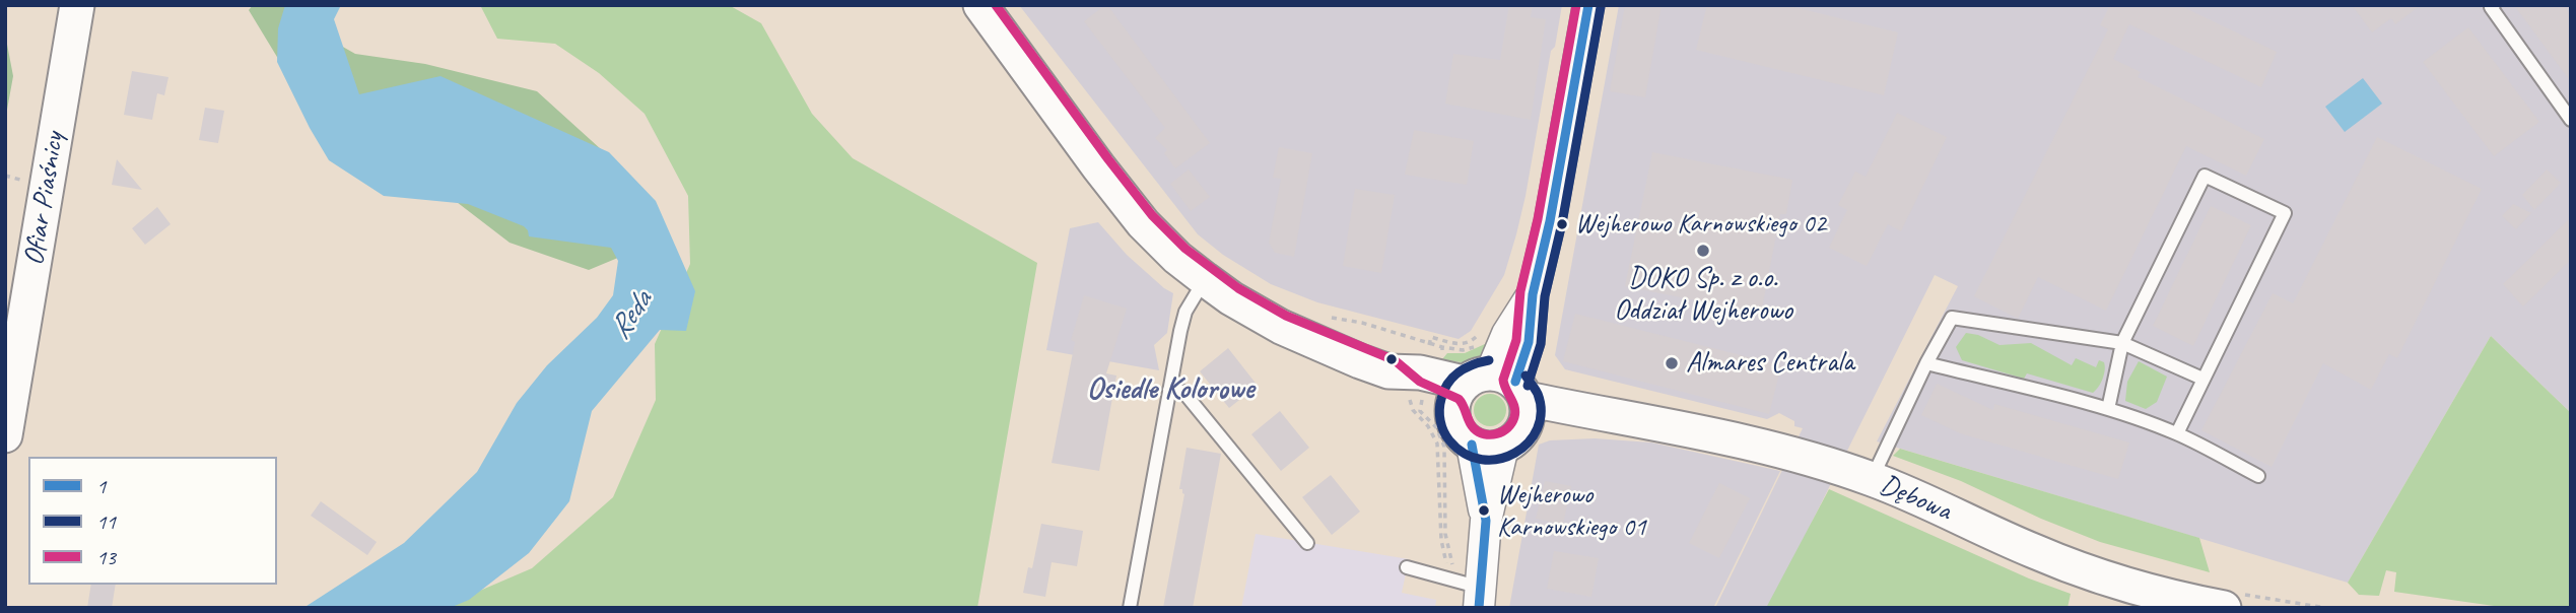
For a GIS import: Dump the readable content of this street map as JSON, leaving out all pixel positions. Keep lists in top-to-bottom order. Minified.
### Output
{"streets":{"main road":["Ofiar Piaśnicy","Dębowa"]},"districts":["Osiedle Kolorowe"],"water":["Reda"],"places":["Wejherowo Karnowskiego 02","DOKO Sp. z o.o. Oddział Wejherowo","Almares Centrala","Wejherowo Karnowskiego 01"],"lines":["transit line 1","transit line 13","transit line 11"],"legend":["1","11","13"]}
